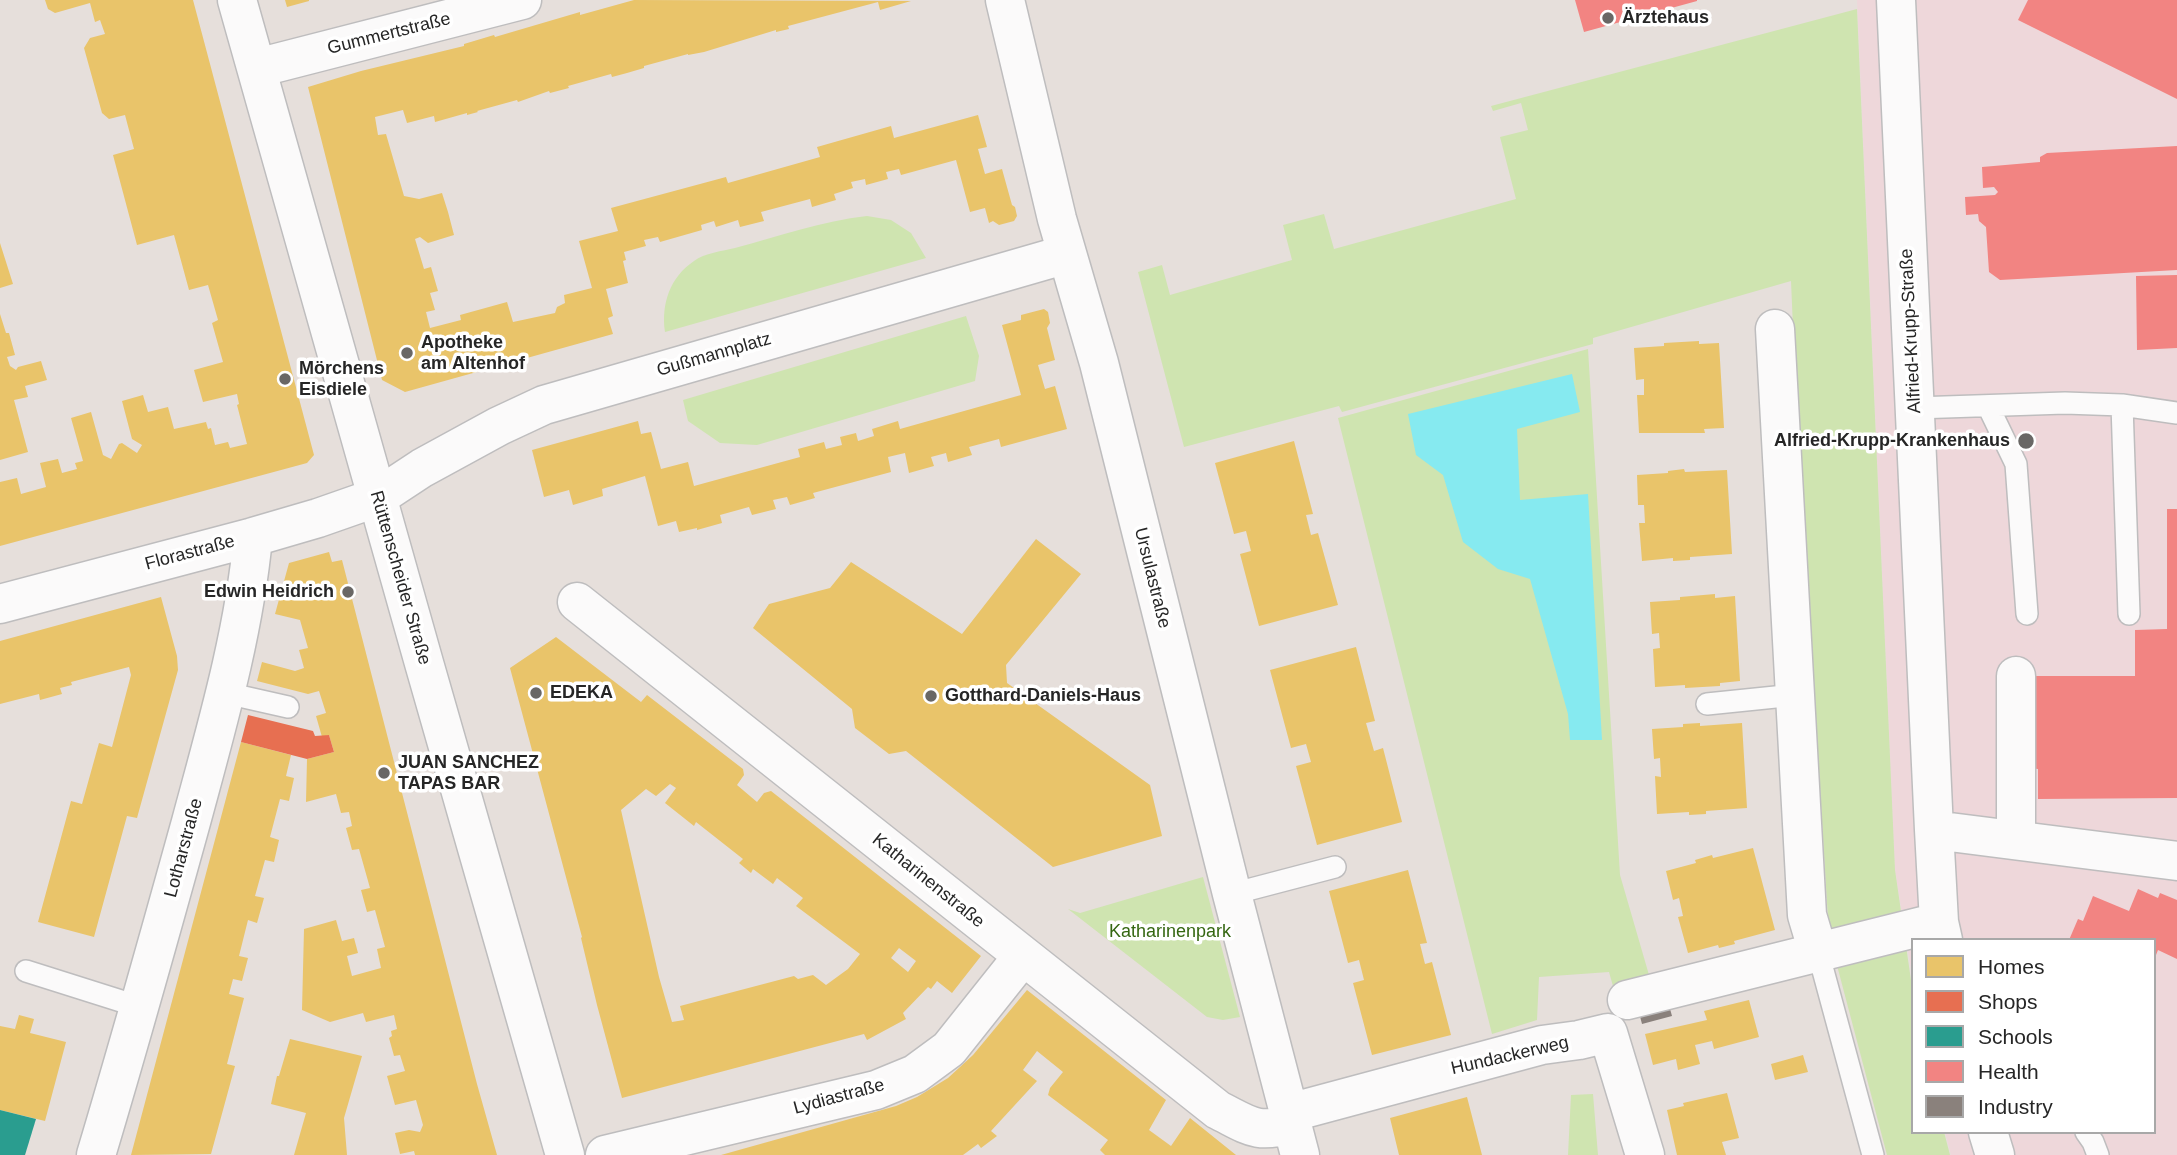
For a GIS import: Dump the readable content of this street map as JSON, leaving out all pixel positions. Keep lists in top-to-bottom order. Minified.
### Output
{"streets":{"street":["Gummertstraße","Alfried-Krupp-Straße","Gußmannplatz","Florastraße","Rüttenscheider Straße","Ursulastraße","Lotharstraße","Katharinenstraße","Hundackerweg","Lydiastraße"]},"crossings":[["Gummertstraße","Rüttenscheider Straße"],["Gußmannplatz","Florastraße"],["Gußmannplatz","Rüttenscheider Straße"],["Gußmannplatz","Ursulastraße"],["Florastraße","Rüttenscheider Straße"],["Florastraße","Lotharstraße"],["Ursulastraße","Katharinenstraße"],["Ursulastraße","Hundackerweg"],["Katharinenstraße","Hundackerweg"],["Katharinenstraße","Lydiastraße"]],"parks":["Katharinenpark"],"places":["Ärztehaus","Apotheke am Altenhof","Mörchens Eisdiele","Alfried-Krupp-Krankenhaus","Edwin Heidrich","EDEKA","Gotthard-Daniels-Haus","JUAN SANCHEZ TAPAS BAR"],"legend":["Homes","Shops","Schools","Health","Industry"]}
